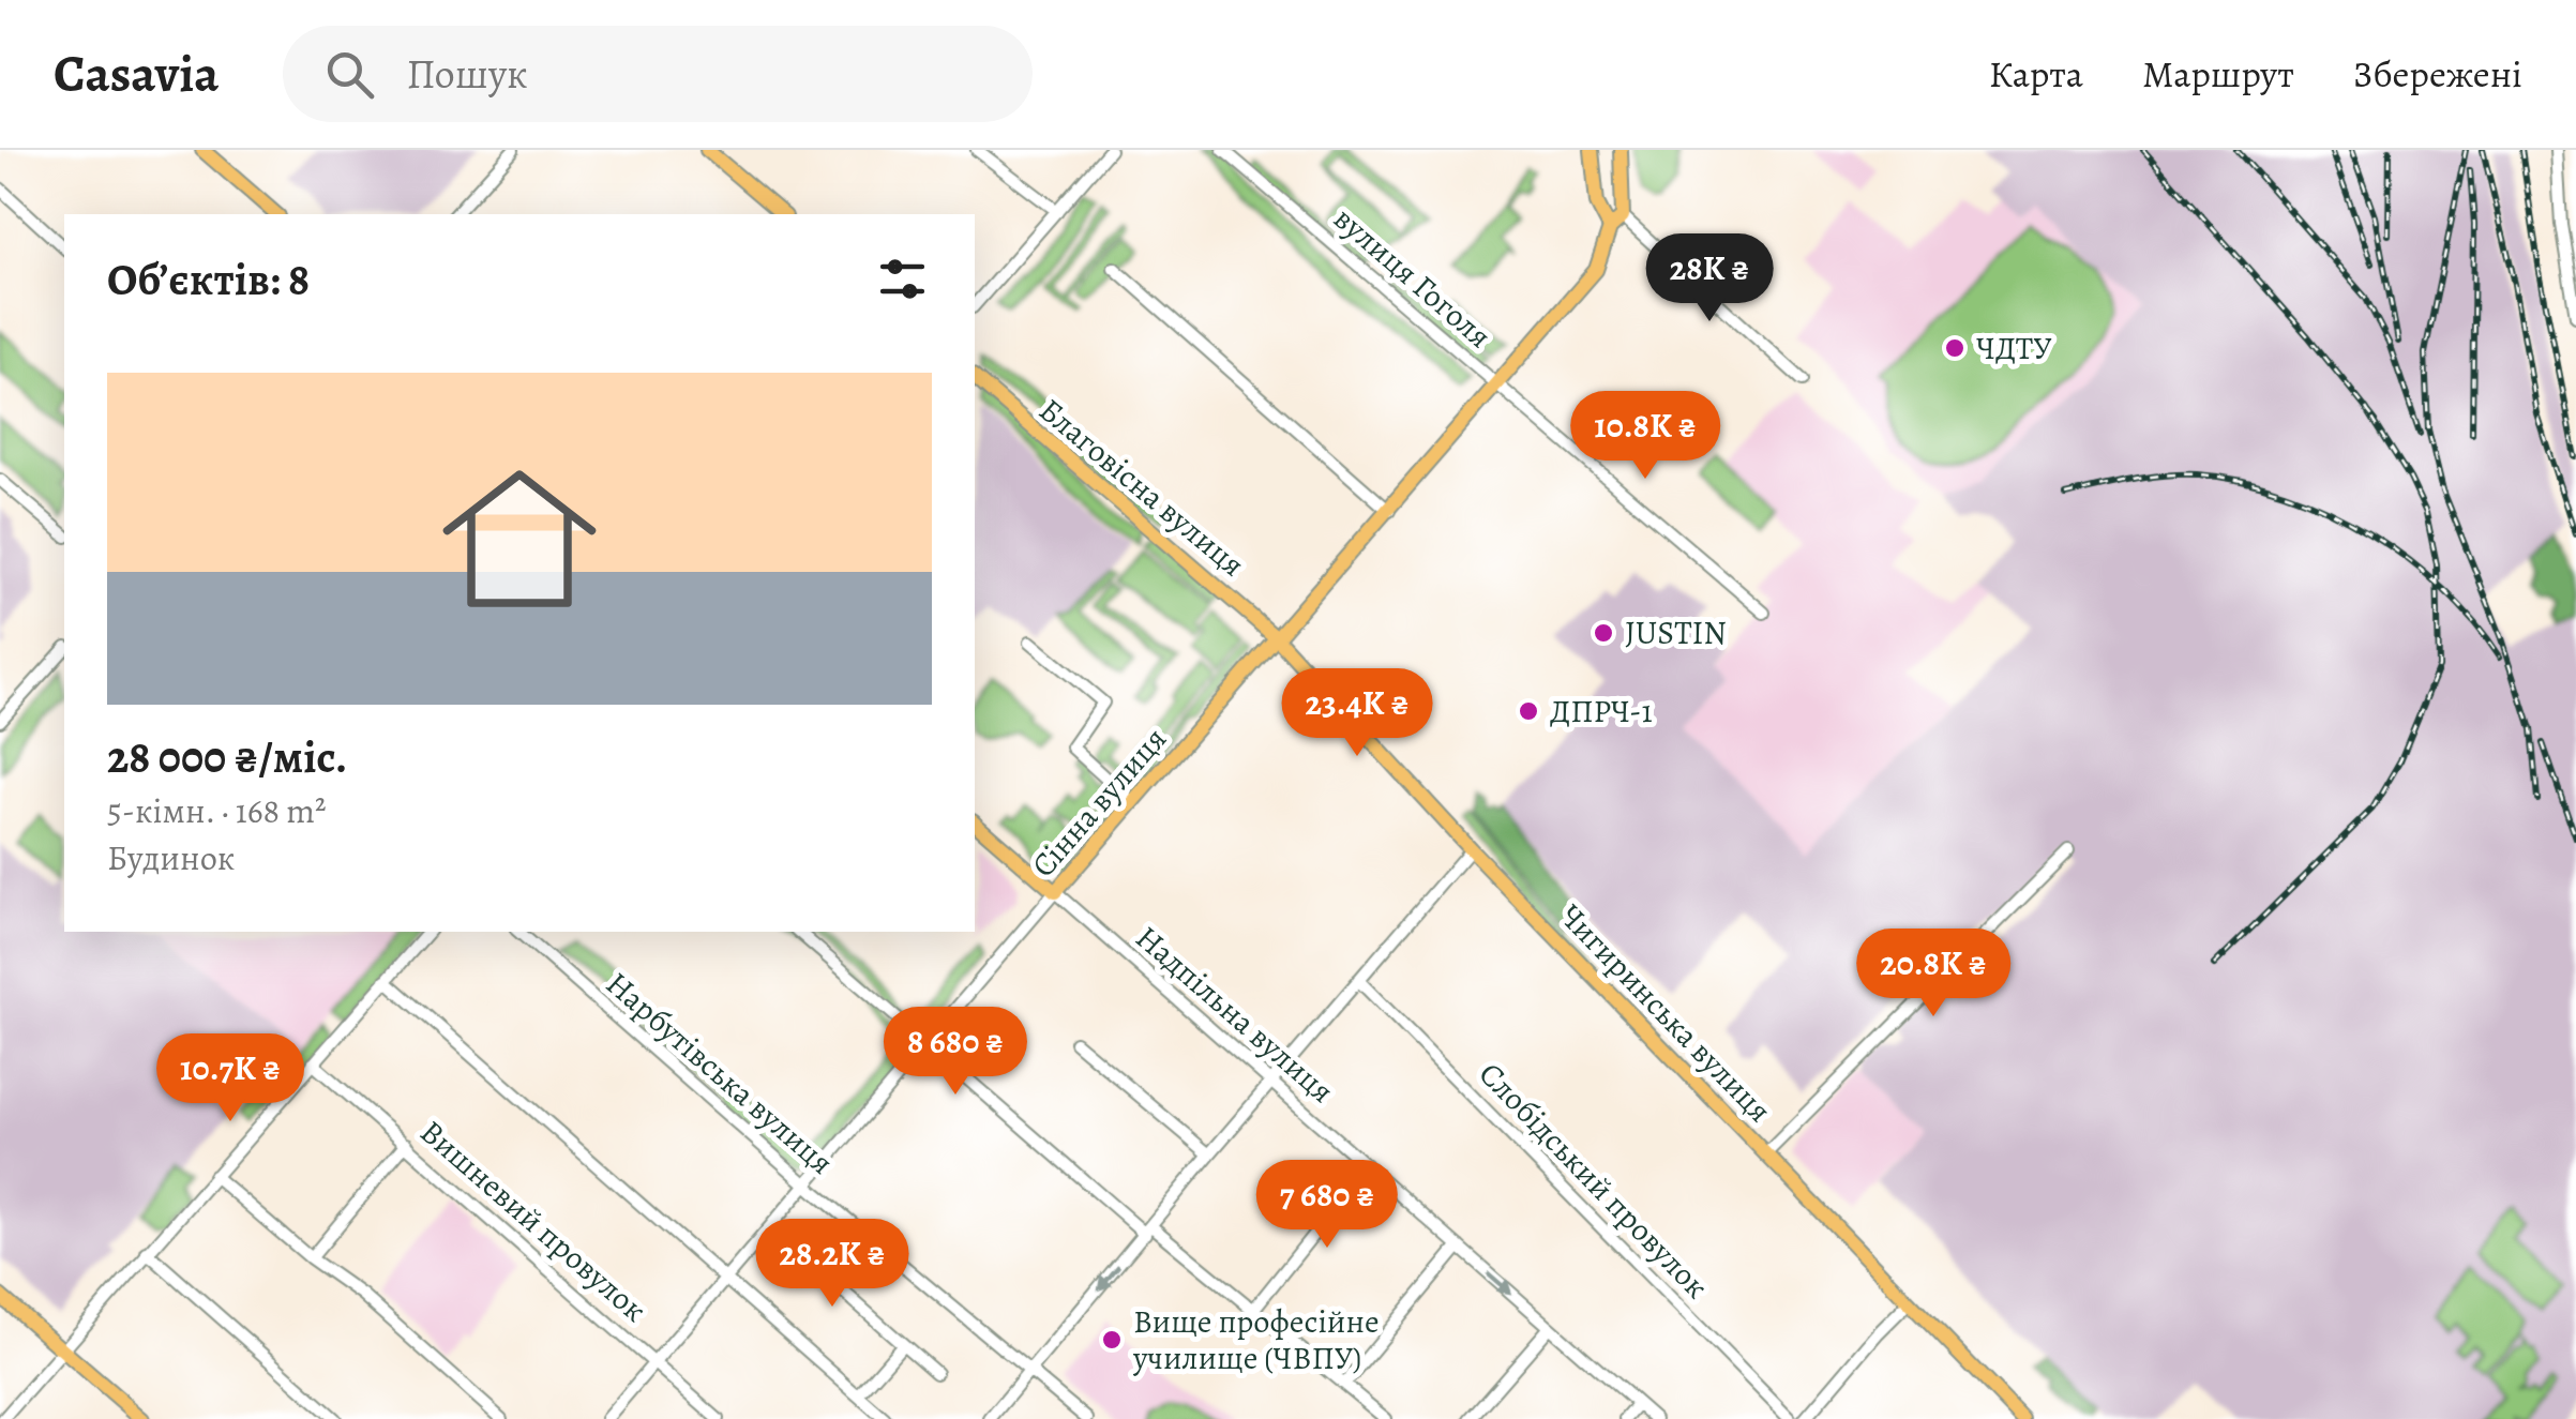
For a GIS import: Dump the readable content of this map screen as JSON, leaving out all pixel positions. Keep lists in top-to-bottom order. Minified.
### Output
{"streets":{"main road":["Благовісна вулиця","Сінна вулиця","Чигиринська вулиця","Надпільна вулиця"],"street":["вулиця Гоголя","Нарбутівська вулиця","Слобідський провулок","Вишневий провулок"]},"crossings":[["вулиця Гоголя","Сінна вулиця"],["Благовісна вулиця","Сінна вулиця"],["Благовісна вулиця","Чигиринська вулиця"],["Сінна вулиця","Чигиринська вулиця"],["Сінна вулиця","Надпільна вулиця"],["Сінна вулиця","Нарбутівська вулиця"],["Сінна вулиця","Вишневий провулок"]],"places":["ЧДТУ","JUSTIN","ДПРЧ-1","Вище професійне училище (ЧВПУ)"],"page":{"header":"Casavia","search":"Пошук","nav":["Карта","Маршрут","Збережені"],"heading":"Об’єктів: 8","price":["28K ₴","10.8K ₴","23.4K ₴","20.8K ₴","8 680 ₴","10.7K ₴","7 680 ₴","28.2K ₴"],"list":[{"name":"28 000 ₴/міс.","note":"5-кімн. · 168 m² · Будинок"}]}}
